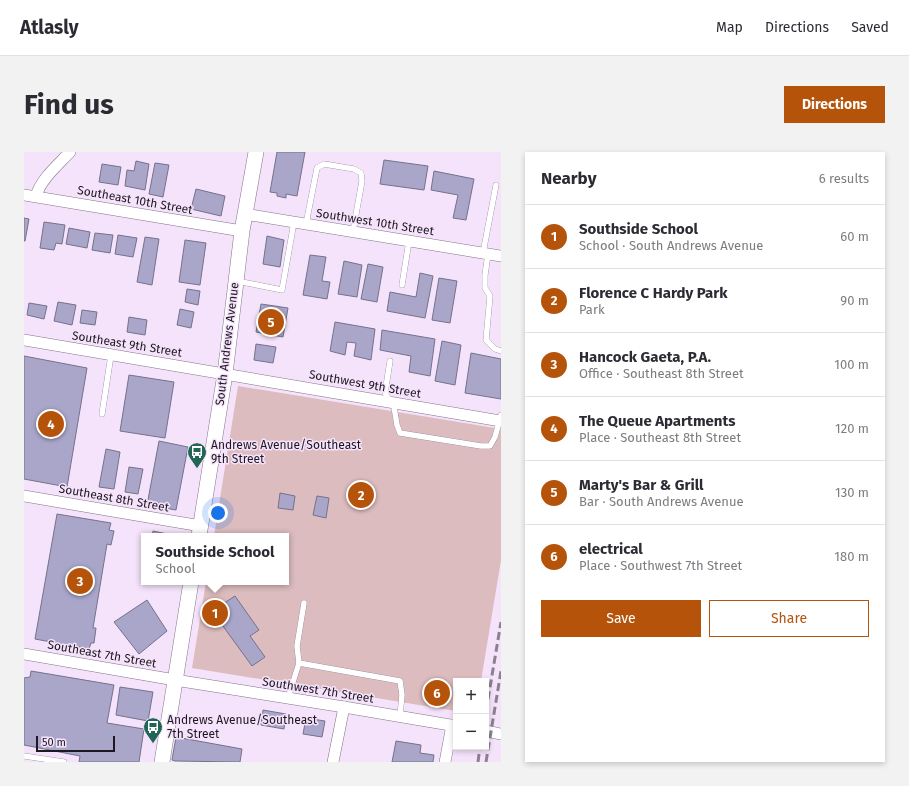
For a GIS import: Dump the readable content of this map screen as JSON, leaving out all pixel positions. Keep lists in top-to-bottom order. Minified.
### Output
{"streets":{"main road":["South Andrews Avenue"],"street":["Southeast 10th Street","Southwest 10th Street","Southeast 9th Street","Southwest 9th Street","Southeast 8th Street","Southeast 7th Street","Southwest 7th Street"]},"crossings":[["Southeast 10th Street","South Andrews Avenue"],["Southwest 10th Street","South Andrews Avenue"],["Southeast 9th Street","South Andrews Avenue"],["Southeast 9th Street","Southwest 9th Street"],["South Andrews Avenue","Southwest 9th Street"],["South Andrews Avenue","Southeast 8th Street"],["Southeast 7th Street","Southwest 7th Street"]],"places":{"bus stop":["Andrews Avenue/Southeast 9th Street","Andrews Avenue/Southeast 7th Street"]},"scale_bar":"50 m","page":{"header":"Atlasly","nav":["Map","Directions","Saved"],"buttons":["Directions",["Save","Share"]],"title":"Find us","heading":["Nearby","6 results"],"list":[{"mark":"1","name":"Southside School","note":"School · South Andrews Avenue","value":"60 m"},{"mark":"2","name":"Florence C Hardy Park","note":"Park","value":"90 m"},{"mark":"3","name":"Hancock Gaeta, P.A.","note":"Office · Southeast 8th Street","value":"100 m"},{"mark":"4","name":"The Queue Apartments","note":"Place · Southeast 8th Street","value":"120 m"},{"mark":"5","name":"Marty's Bar & Grill","note":"Bar · South Andrews Avenue","value":"130 m"},{"mark":"6","name":"electrical","note":"Place · Southwest 7th Street","value":"180 m"}],"pins":["5","4","2","3","1","6"],"popup":["Southside School","School"],"map_buttons":["+","−"],"scale":"50 m"}}
